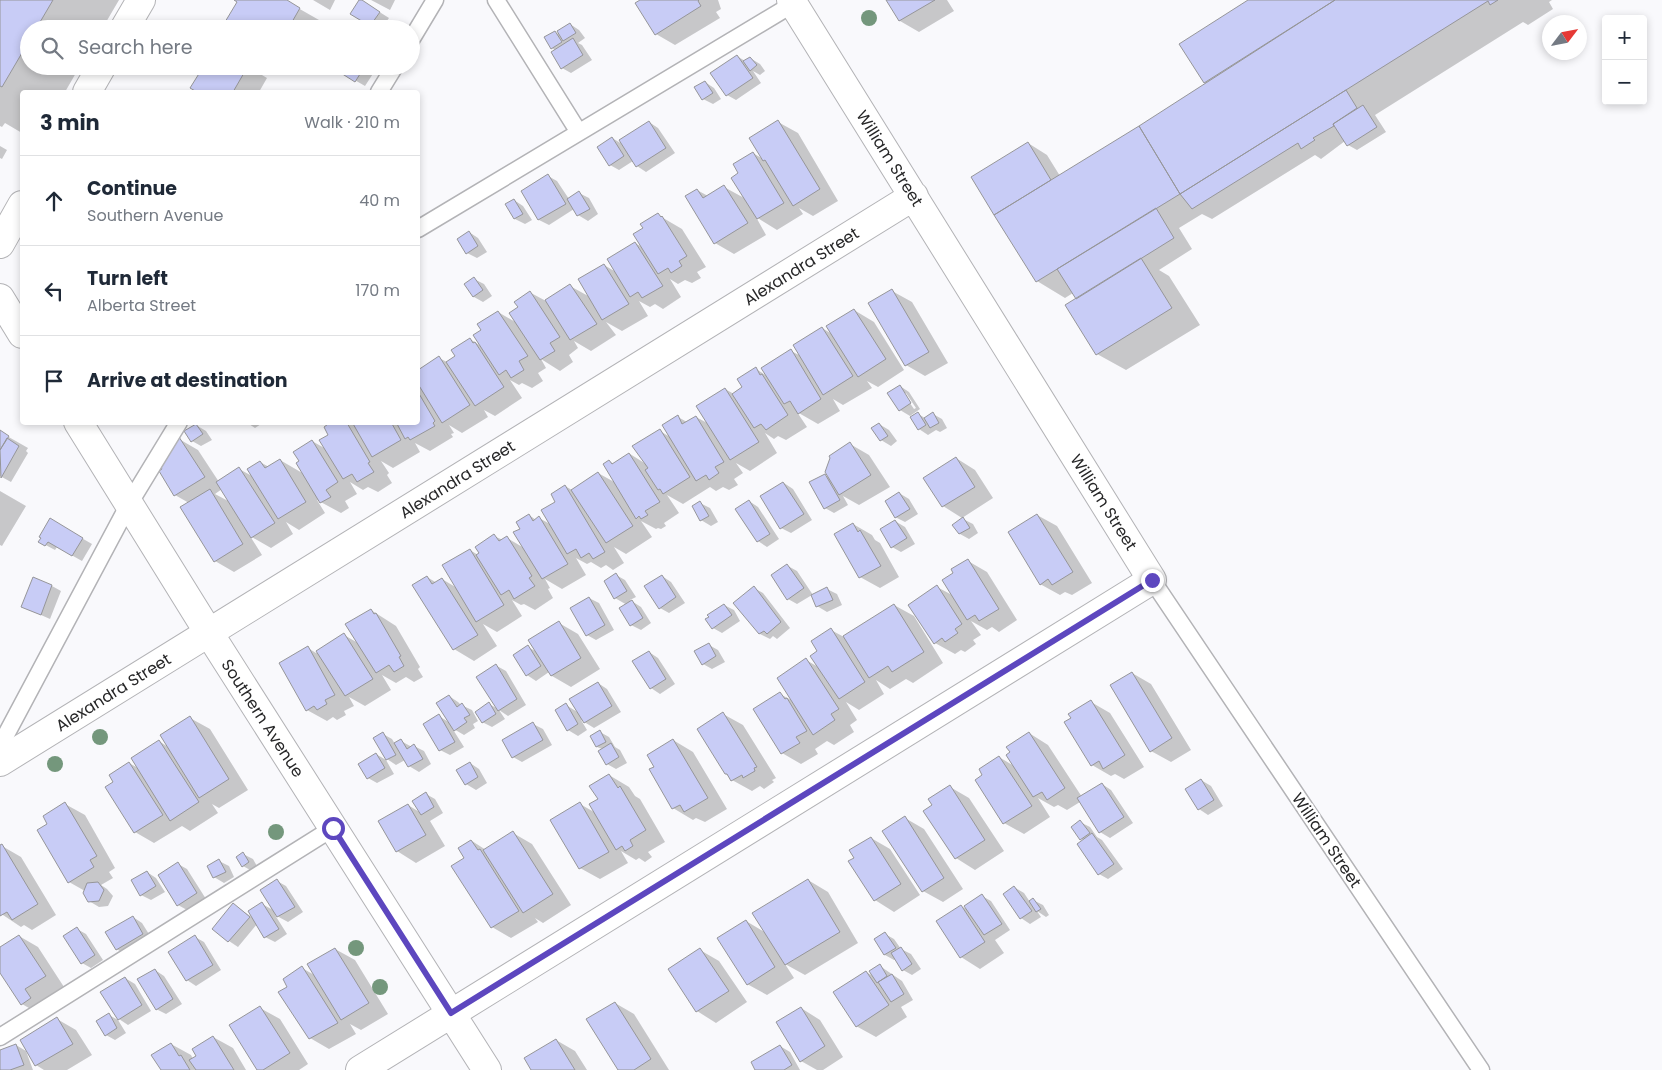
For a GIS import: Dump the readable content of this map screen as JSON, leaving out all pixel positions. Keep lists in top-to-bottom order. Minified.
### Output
{"streets":{"street":["William Street","Alexandra Street","Southern Avenue"]},"crossings":[["William Street","Alexandra Street"],["Alexandra Street","Southern Avenue"]],"north":"top right","page":{"map_buttons":["+","−"],"search":"Search here","heading":["3 min","Walk · 210 m"],"list":[["Continue","Southern Avenue","40 m"],["Turn left","Alberta Street","170 m"],"Arrive at destination"]}}
